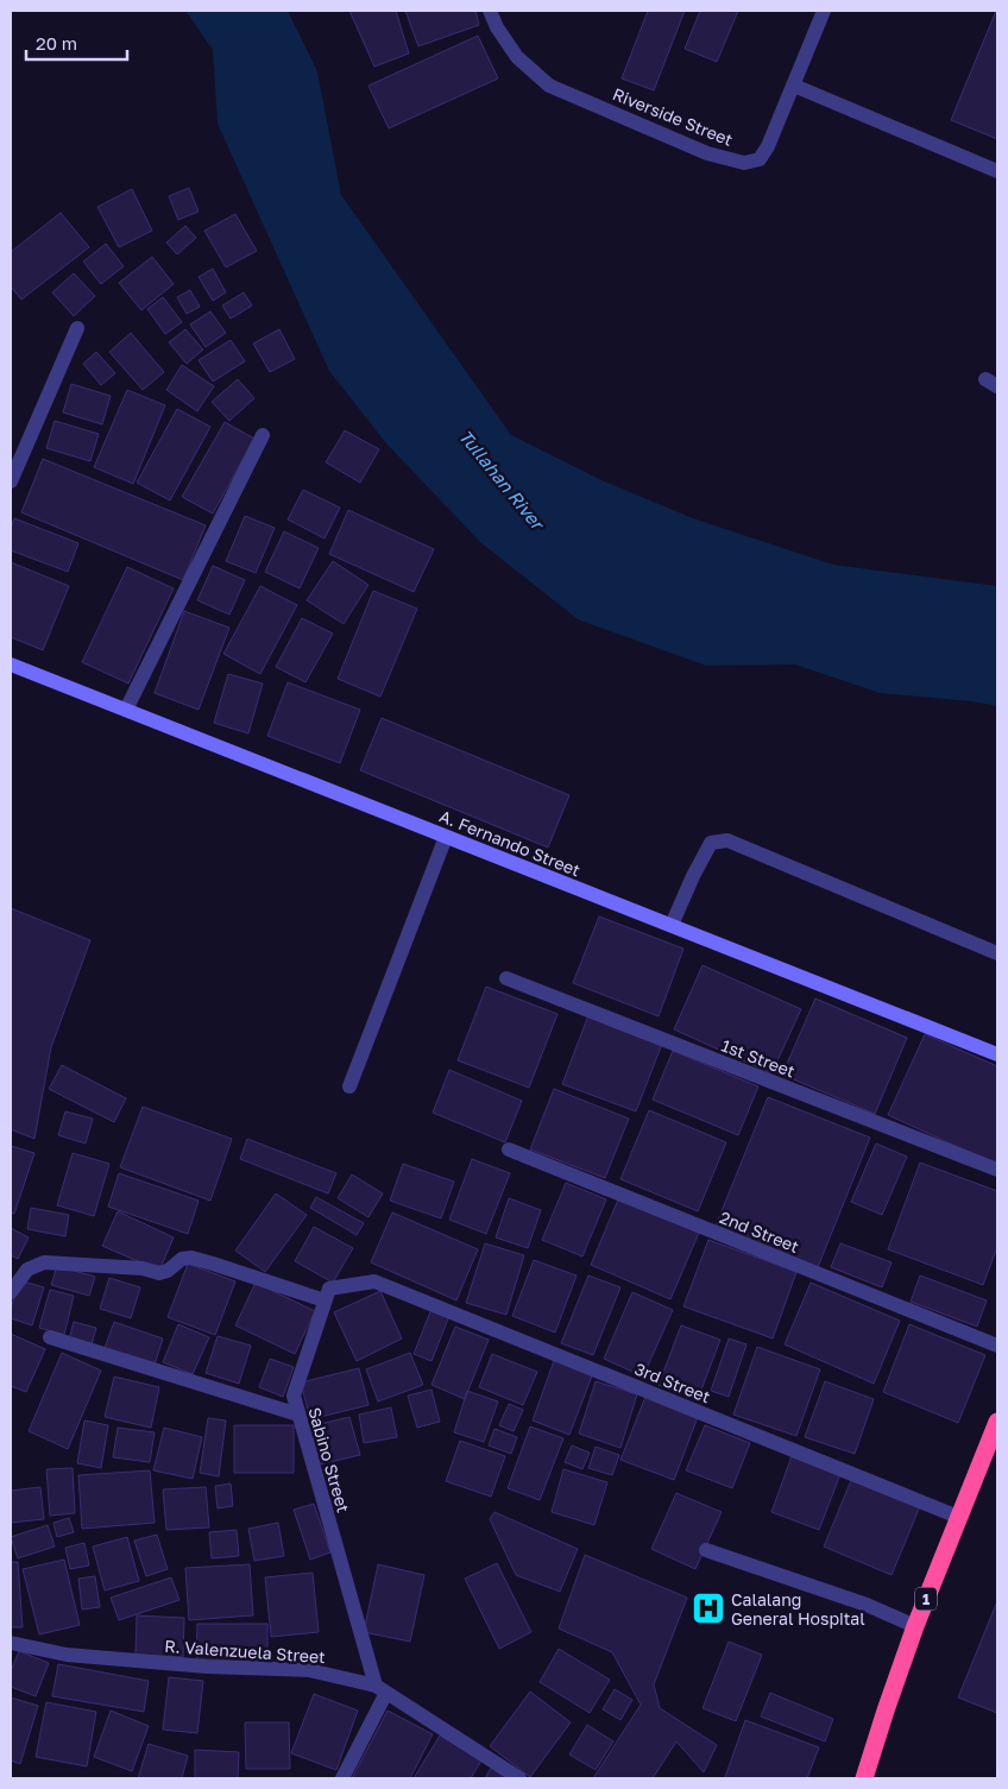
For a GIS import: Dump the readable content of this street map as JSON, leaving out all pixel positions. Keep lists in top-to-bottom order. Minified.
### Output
{"streets":{"highway":["1"],"street":["Riverside Street","A. Fernando Street","1st Street","2nd Street","3rd Street","Sabino Street","R. Valenzuela Street"]},"crossings":[["3rd Street","Sabino Street"],["3rd Street","1"],["Sabino Street","R. Valenzuela Street"]],"water":["Tullahan River"],"places":{"hospital":["Calalang General Hospital"]},"scale_bar":"20 m"}
